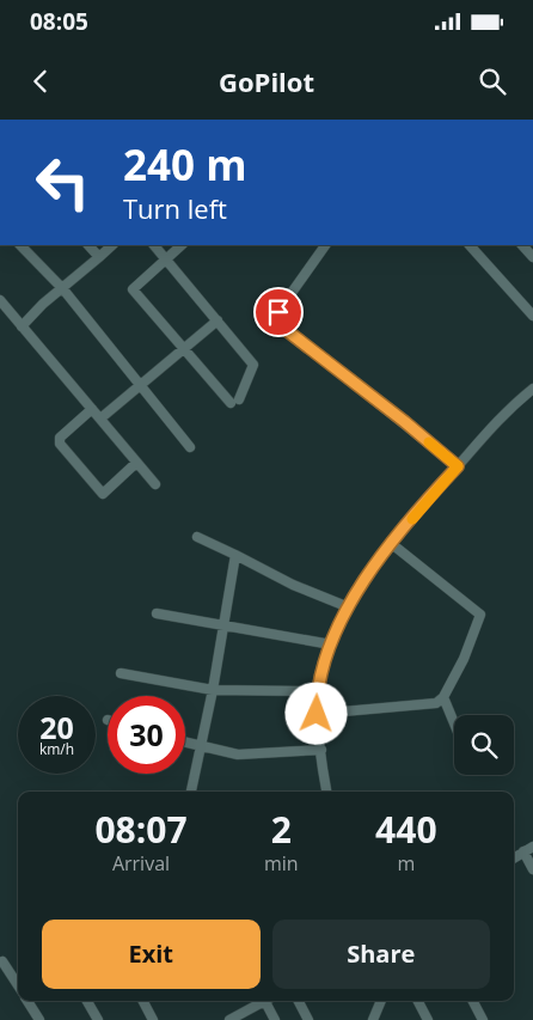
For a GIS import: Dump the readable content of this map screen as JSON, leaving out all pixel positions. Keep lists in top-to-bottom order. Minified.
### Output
{"page":{"status":"08:05","header":"GoPilot","turn":["240 m","Turn left"],"speed":"20 km/h","limit":"30","eta":["08:07","Arrival","2","min","440","m"],"buttons":["Exit","Share"]}}
